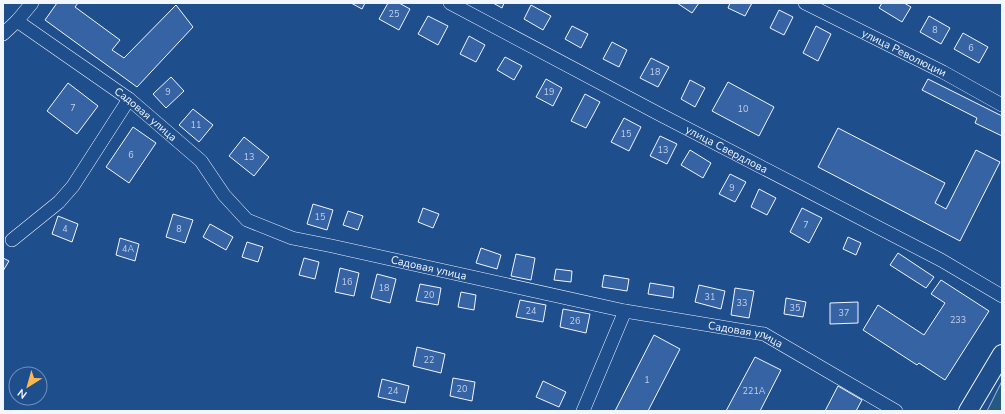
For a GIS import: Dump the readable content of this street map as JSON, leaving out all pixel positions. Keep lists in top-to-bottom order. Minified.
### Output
{"streets":{"street":["улица Революции","Садовая улица","улица Свердлова"]},"house_numbers":["25","8","6","18","9","19","7","10","11","15","13","6","13","9","15","7","4","8","4А","16","18","20","31","33","35","24","37","233","26","22","1","20","24","221А"],"north":"bottom left"}
